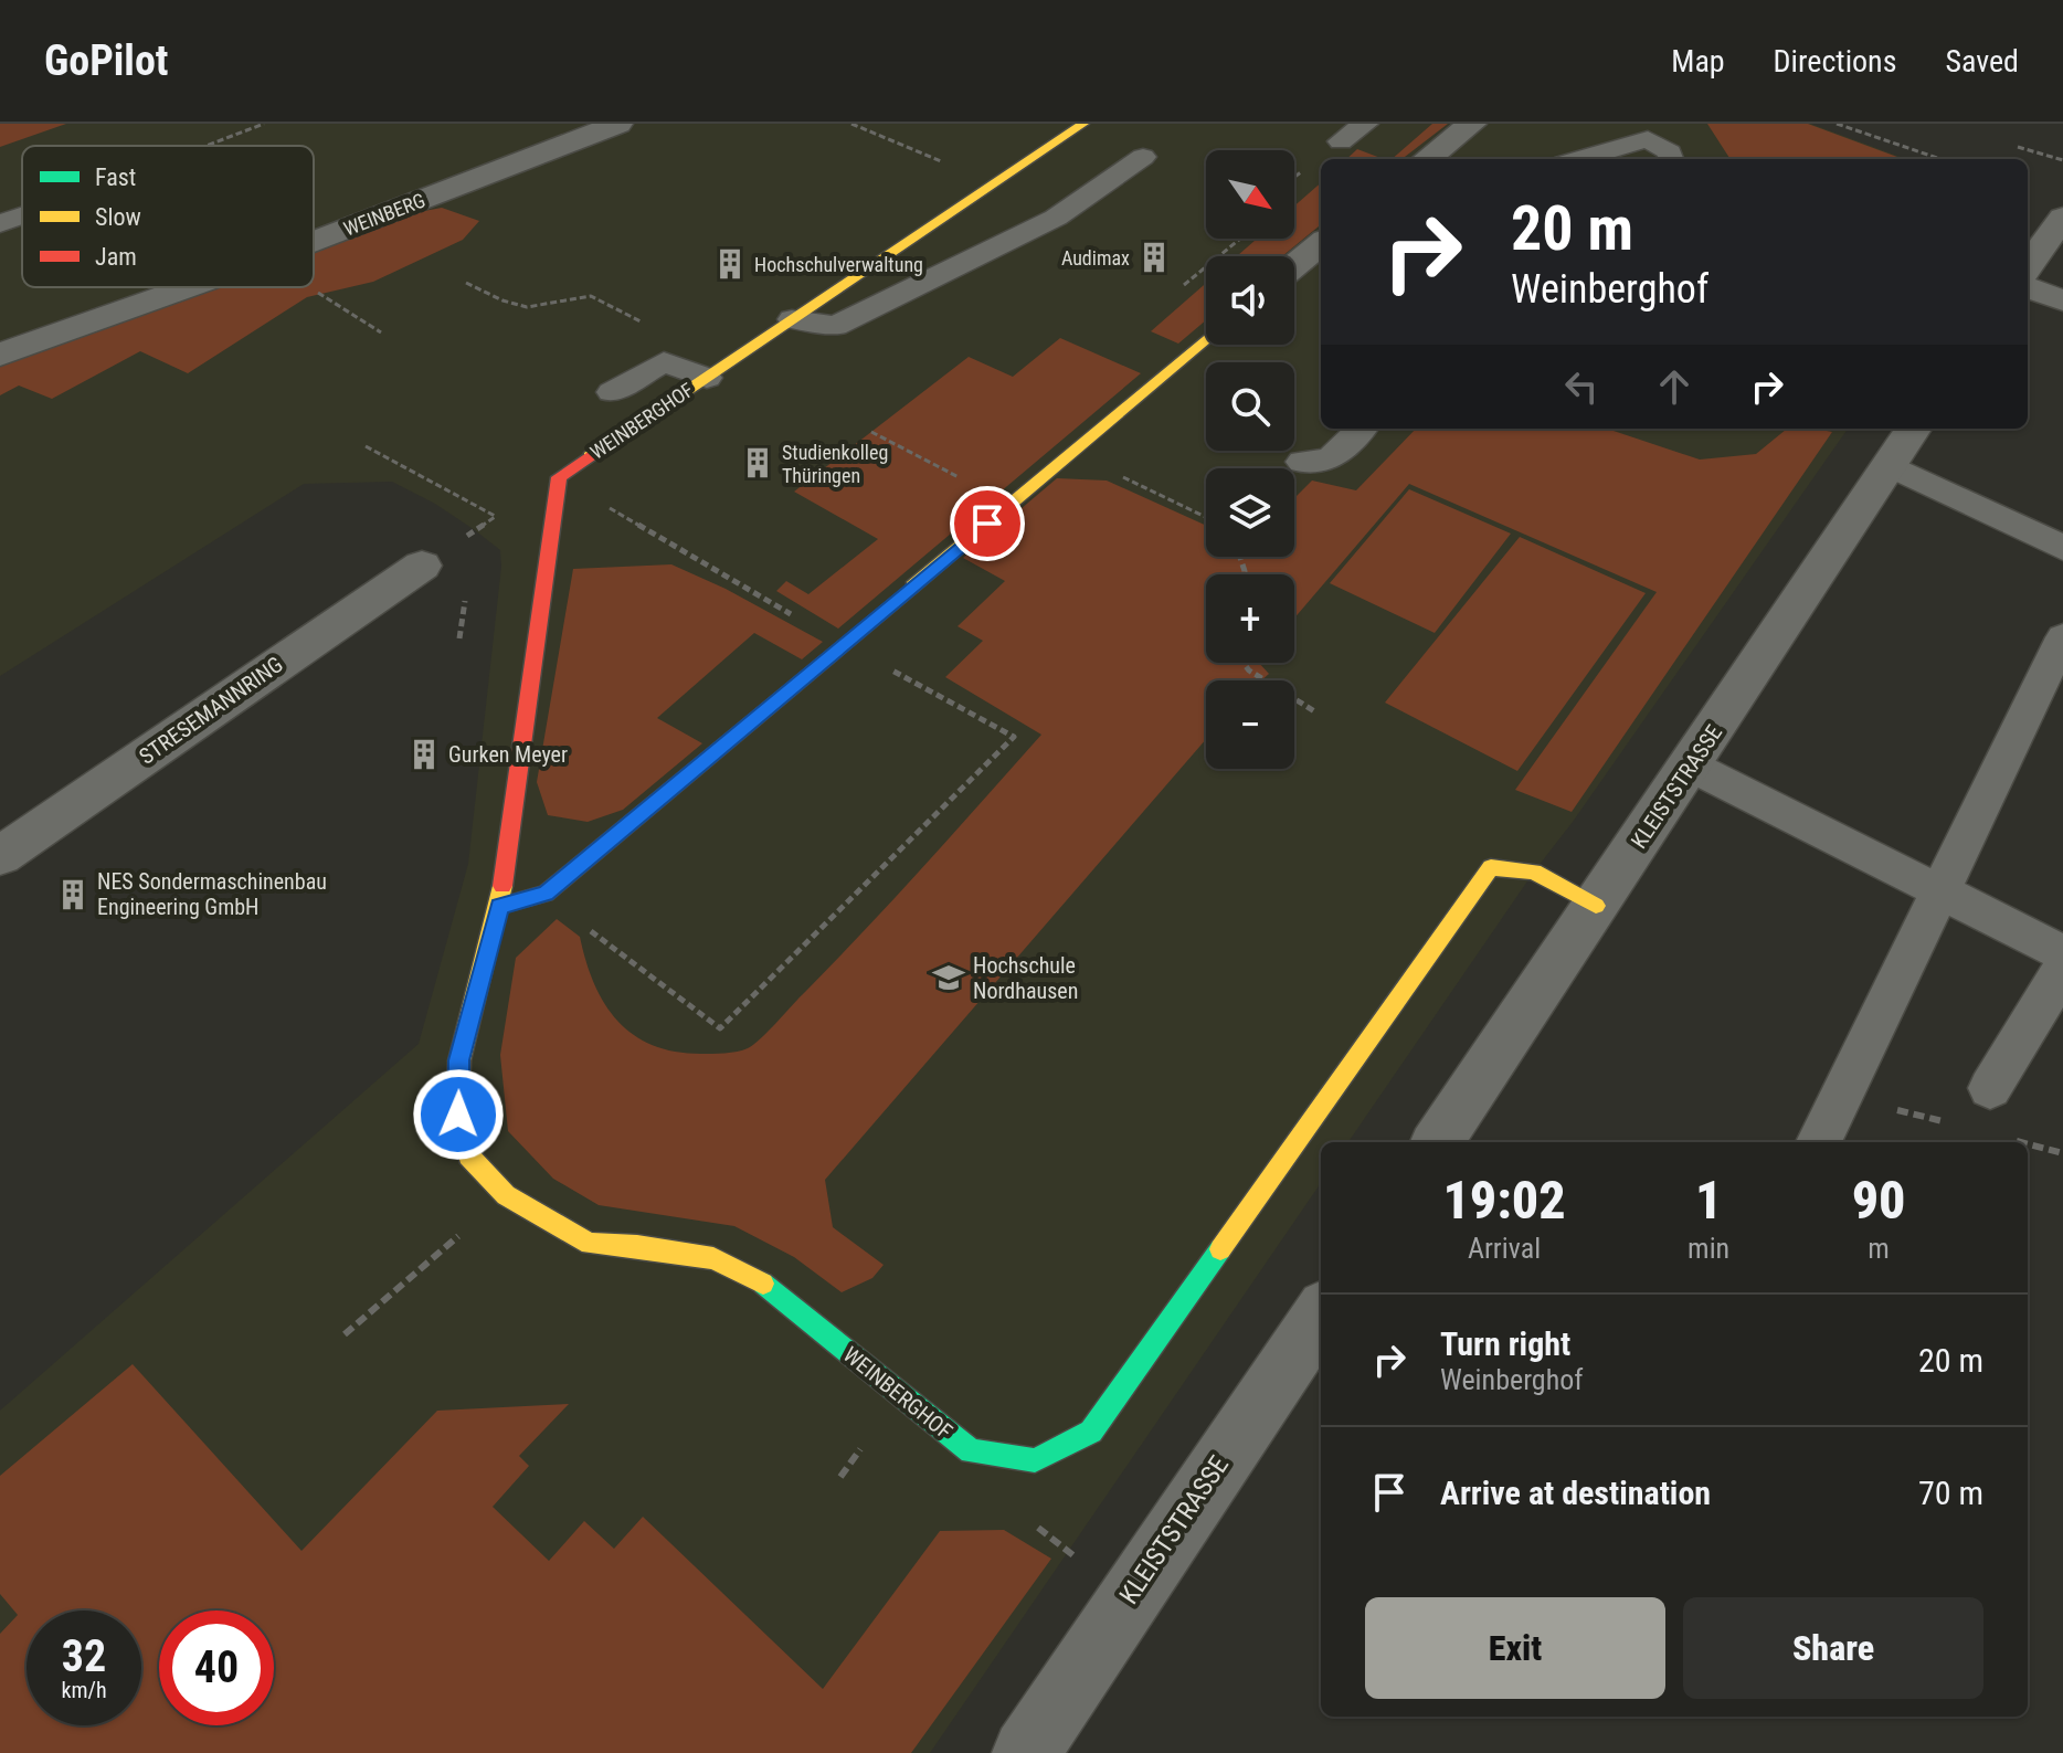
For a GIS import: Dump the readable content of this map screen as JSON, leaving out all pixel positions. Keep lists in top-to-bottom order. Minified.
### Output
{"streets":{"street":["WEINBERG","WEINBERGHOF","STRESEMANNRING","KLEISTSTRASSE"]},"crossings":[["WEINBERGHOF","KLEISTSTRASSE"]],"places":{"building":["Audimax","Hochschulverwaltung","Studienkolleg Thüringen","Gurken Meyer","NES Sondermaschinenbau Engineering GmbH"],"school or university":["Hochschule Nordhausen"]},"legend":["Fast","Slow","Jam"],"north":"bottom right","page":{"header":"GoPilot","nav":["Map","Directions","Saved"],"map_buttons":["+","−"],"turn":["20 m","Weinberghof"],"eta":["19:02","Arrival","1","min","90","m"],"list":[{"name":"Turn right","note":"Weinberghof","value":"20 m"},{"name":"Arrive at destination","value":"70 m"}],"buttons":["Exit","Share"],"speed":"32 km/h","limit":"40"}}
